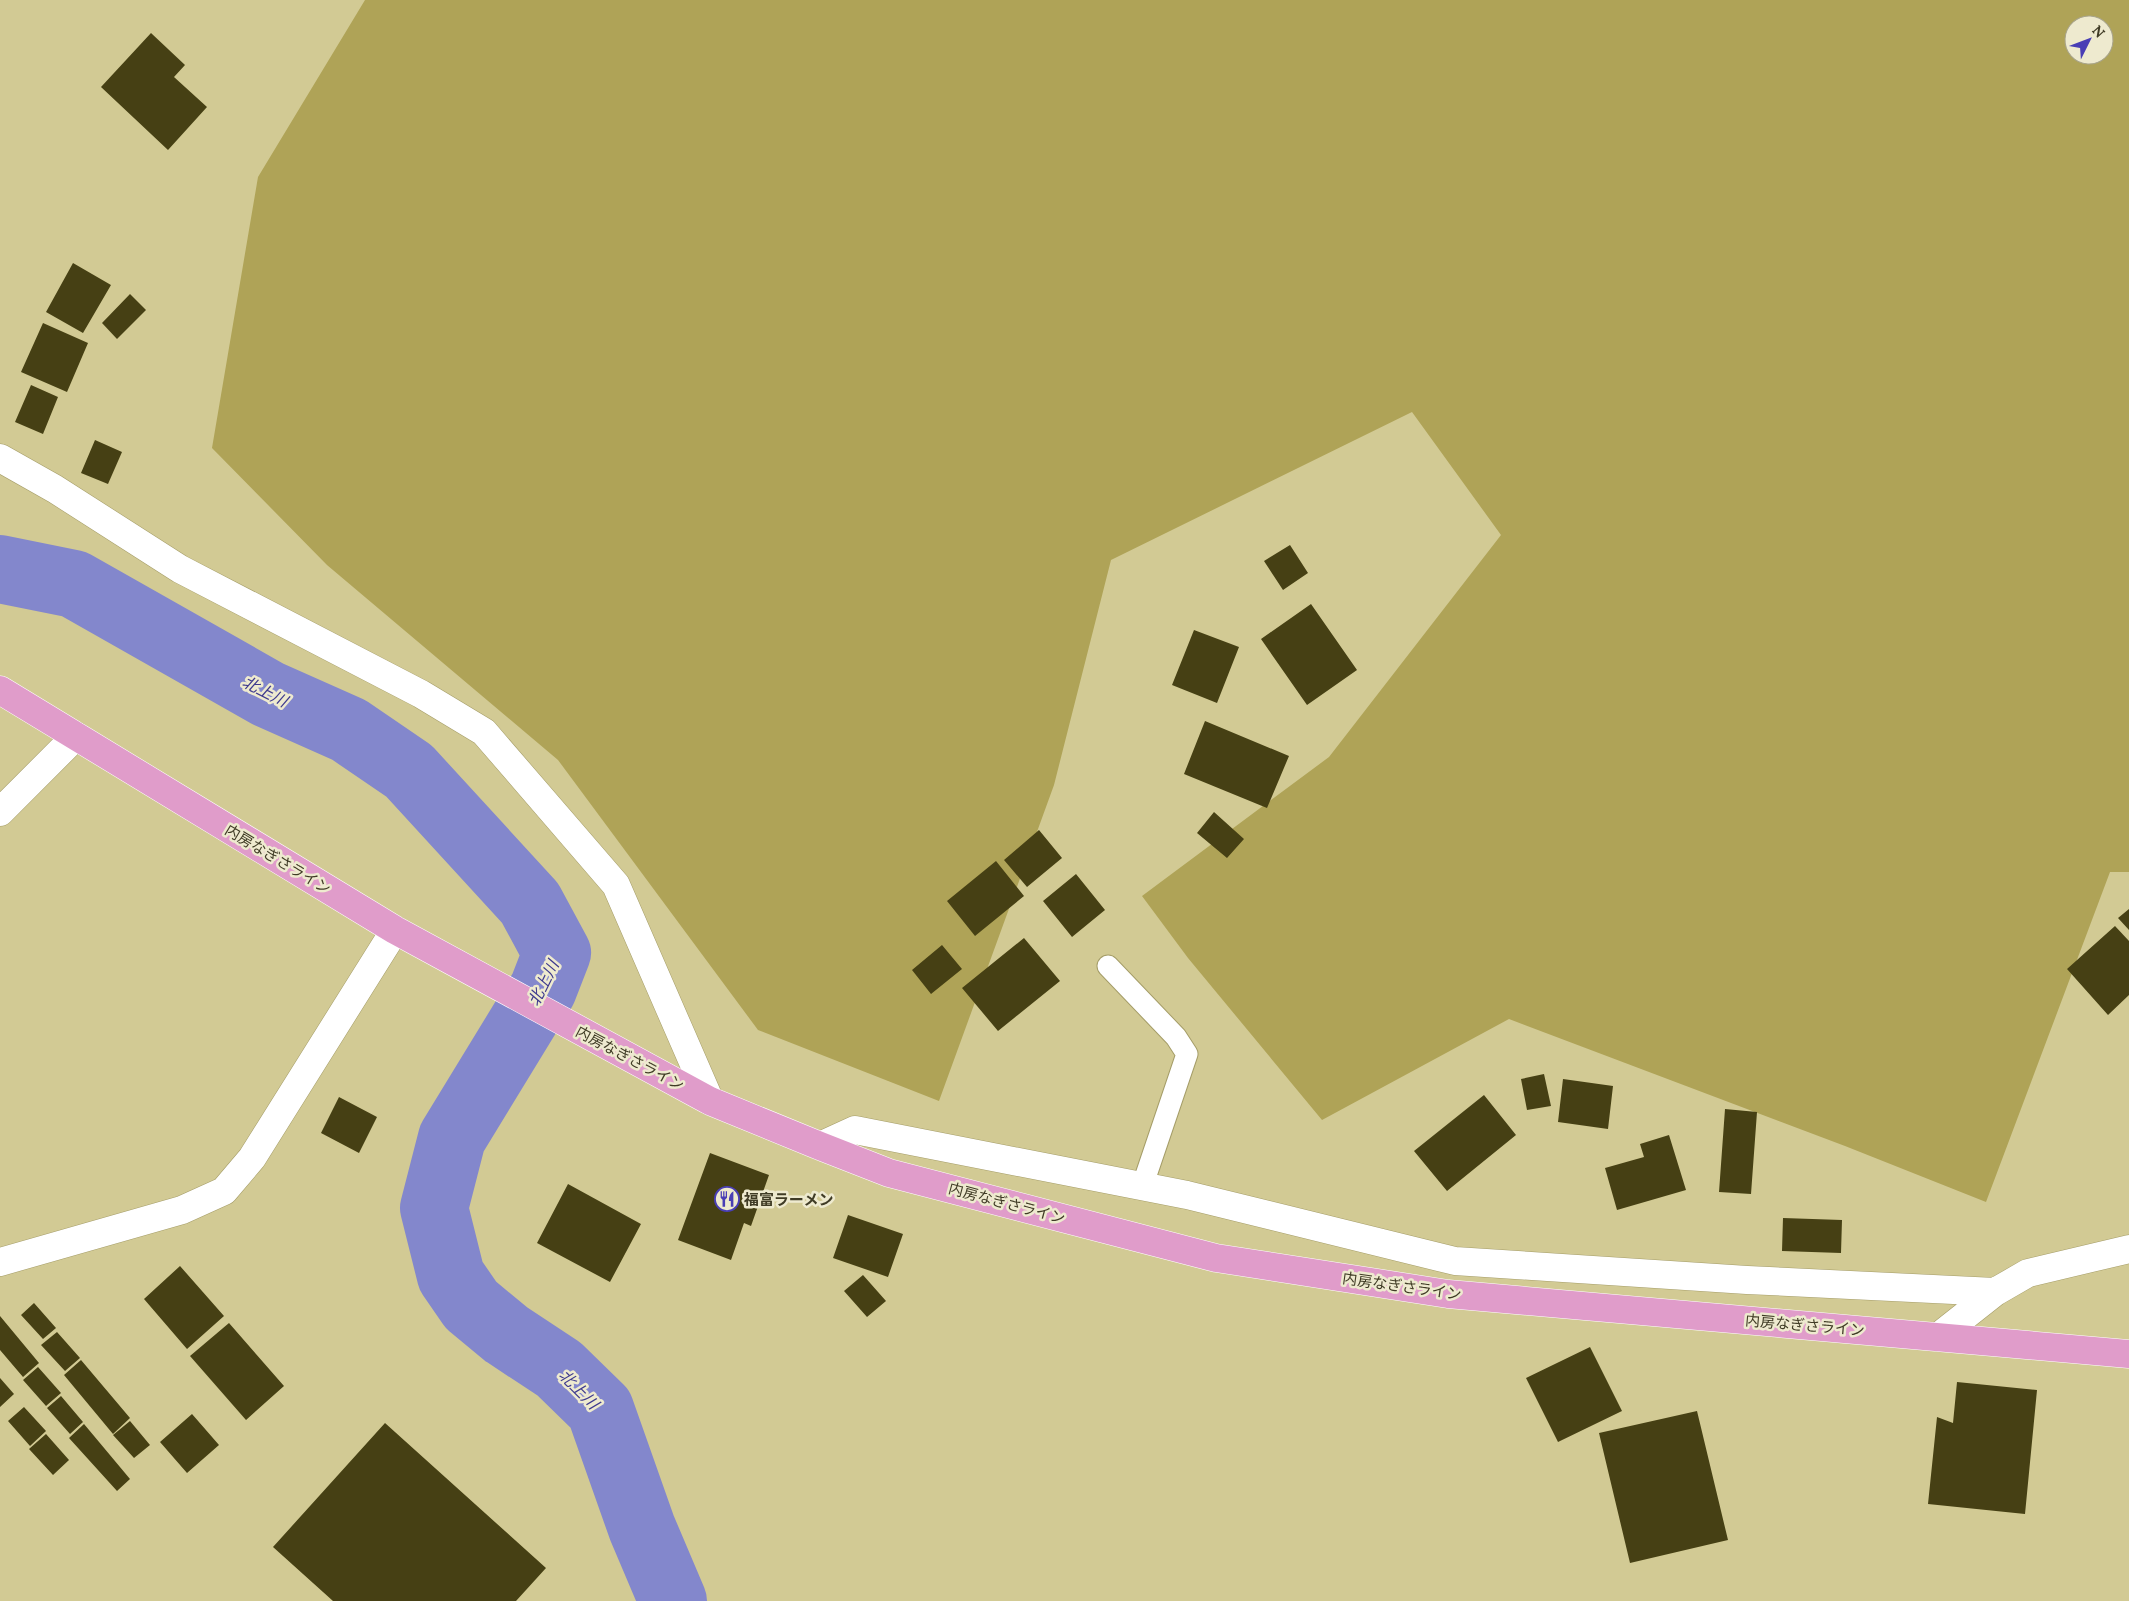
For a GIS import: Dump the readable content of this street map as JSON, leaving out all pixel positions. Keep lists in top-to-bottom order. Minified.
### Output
{"streets":{"highway":["内房なぎさライン"]},"water":["北上川"],"places":{"restaurant":["福富ラーメン"]},"north":"top right"}
